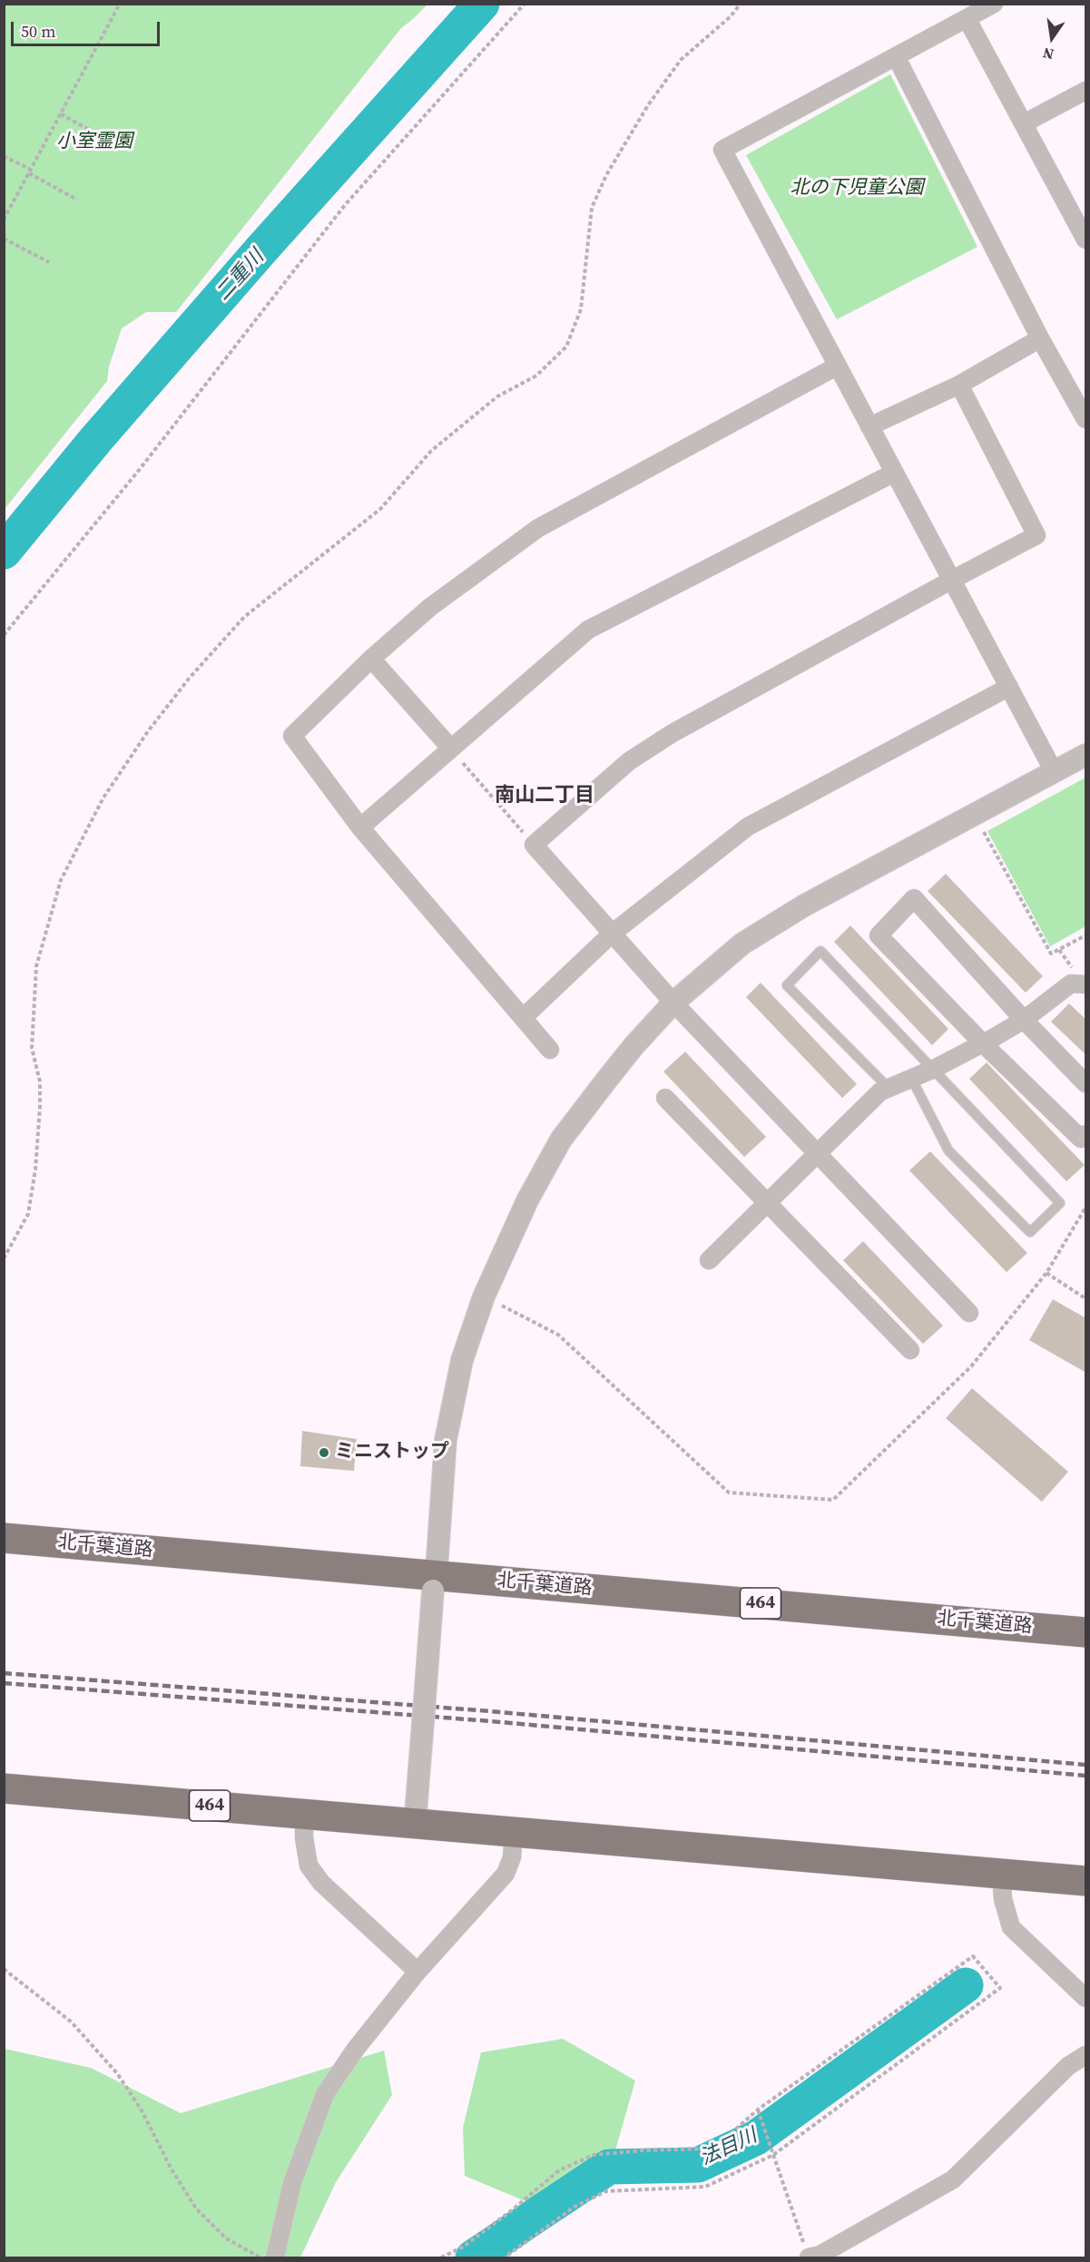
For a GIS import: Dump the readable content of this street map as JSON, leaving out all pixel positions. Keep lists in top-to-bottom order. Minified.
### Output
{"streets":{"highway":["北千葉道路","464"]},"districts":["南山二丁目"],"water":["二重川","法目川"],"parks":["小室霊園","北の下児童公園"],"places":["ミニストップ"],"scale_bar":"50 m","north":"bottom"}
